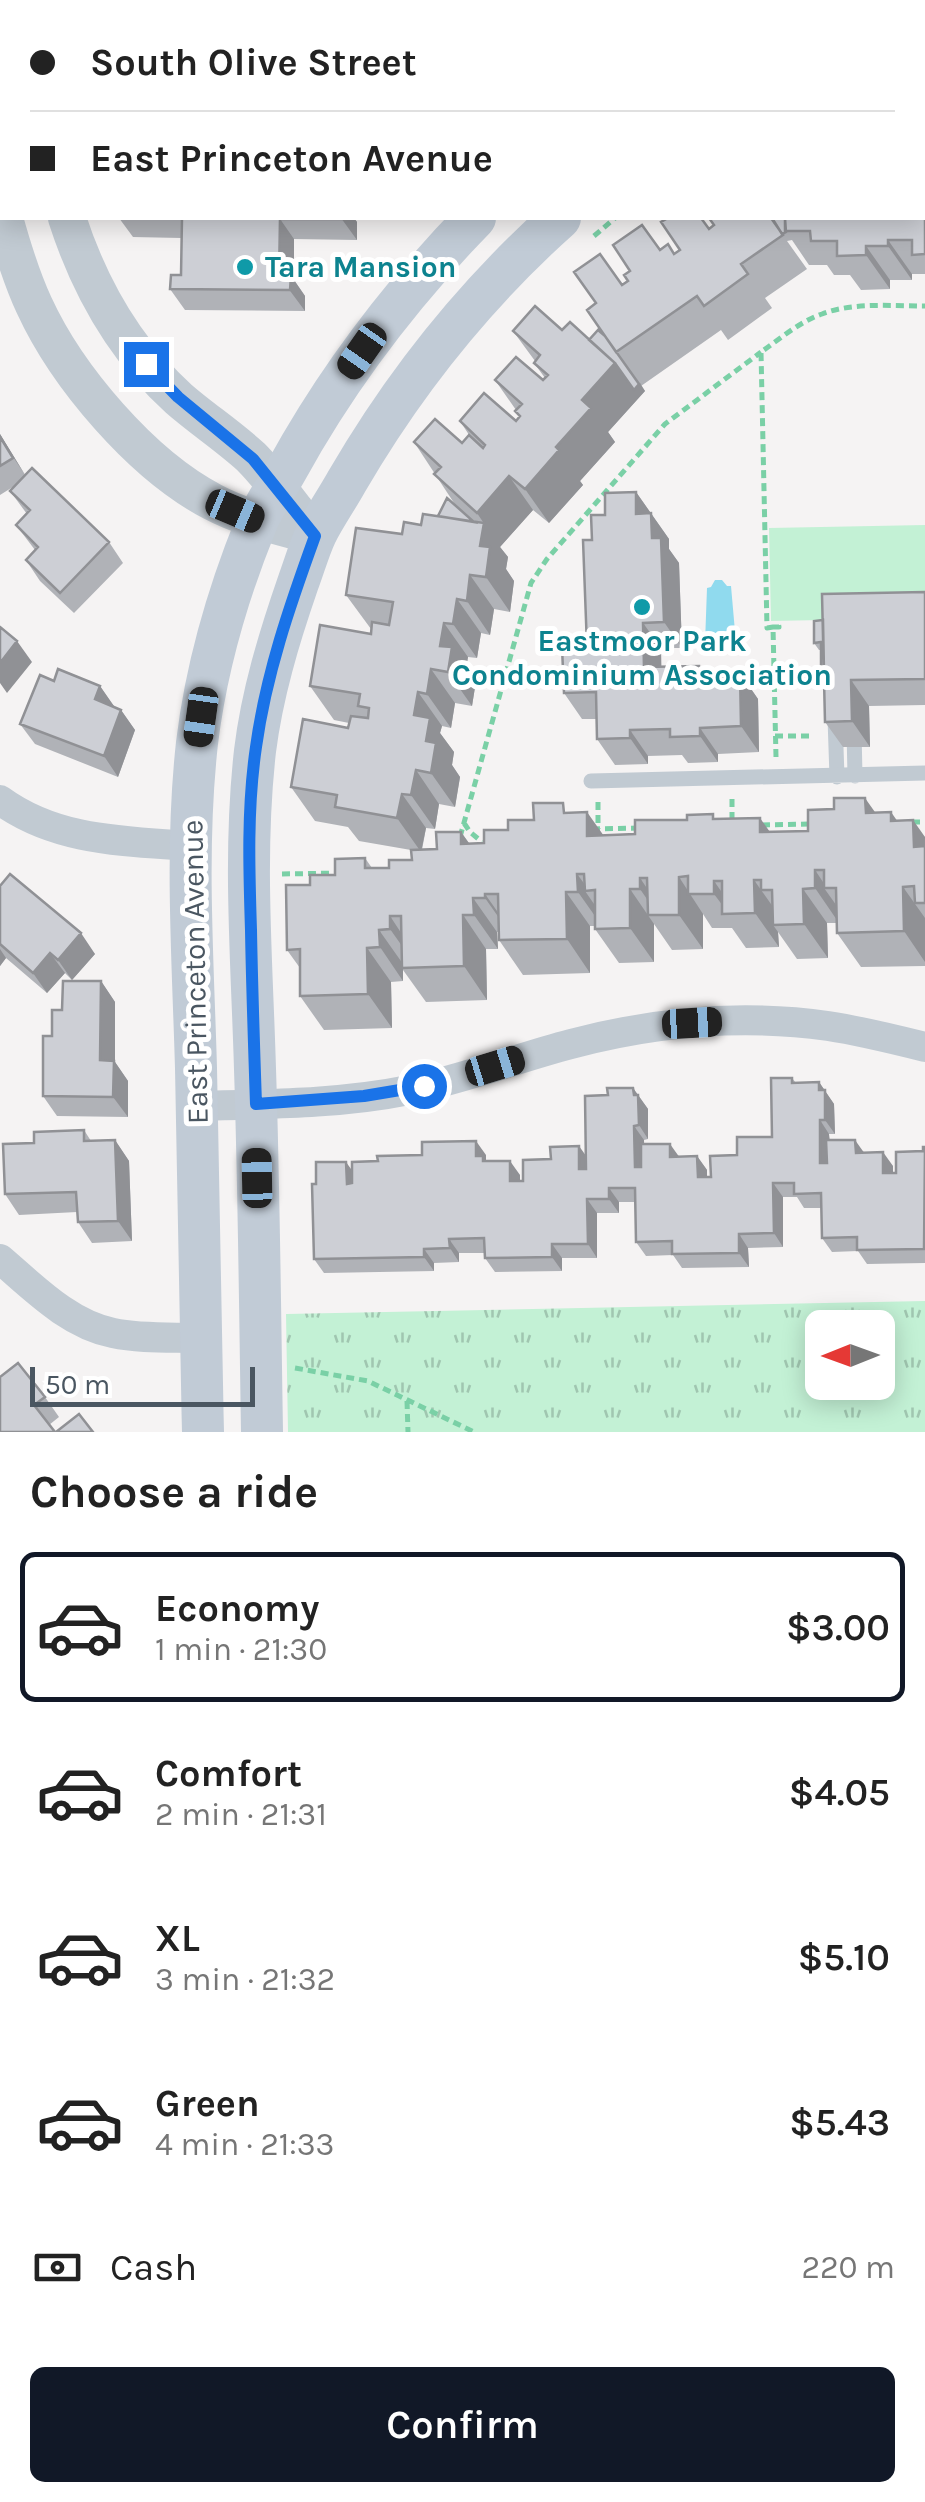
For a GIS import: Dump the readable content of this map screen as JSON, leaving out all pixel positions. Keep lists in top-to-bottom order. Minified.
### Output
{"streets":{"main road":["East Princeton Avenue"]},"places":["Tara Mansion","Eastmoor Park Condominium Association"],"scale_bar":"50 m","north":"left","page":{"banner":["South Olive Street","East Princeton Avenue"],"scale":"50 m","heading":"Choose a ride","list":[{"name":"Economy","note":"1 min · 21:30","value":"$3.00"},{"name":"Comfort","note":"2 min · 21:31","value":"$4.05"},{"name":"XL","note":"3 min · 21:32","value":"$5.10"},{"name":"Green","note":"4 min · 21:33","value":"$5.43"}],"pay":["Cash","220 m"],"buttons":"Confirm"}}
